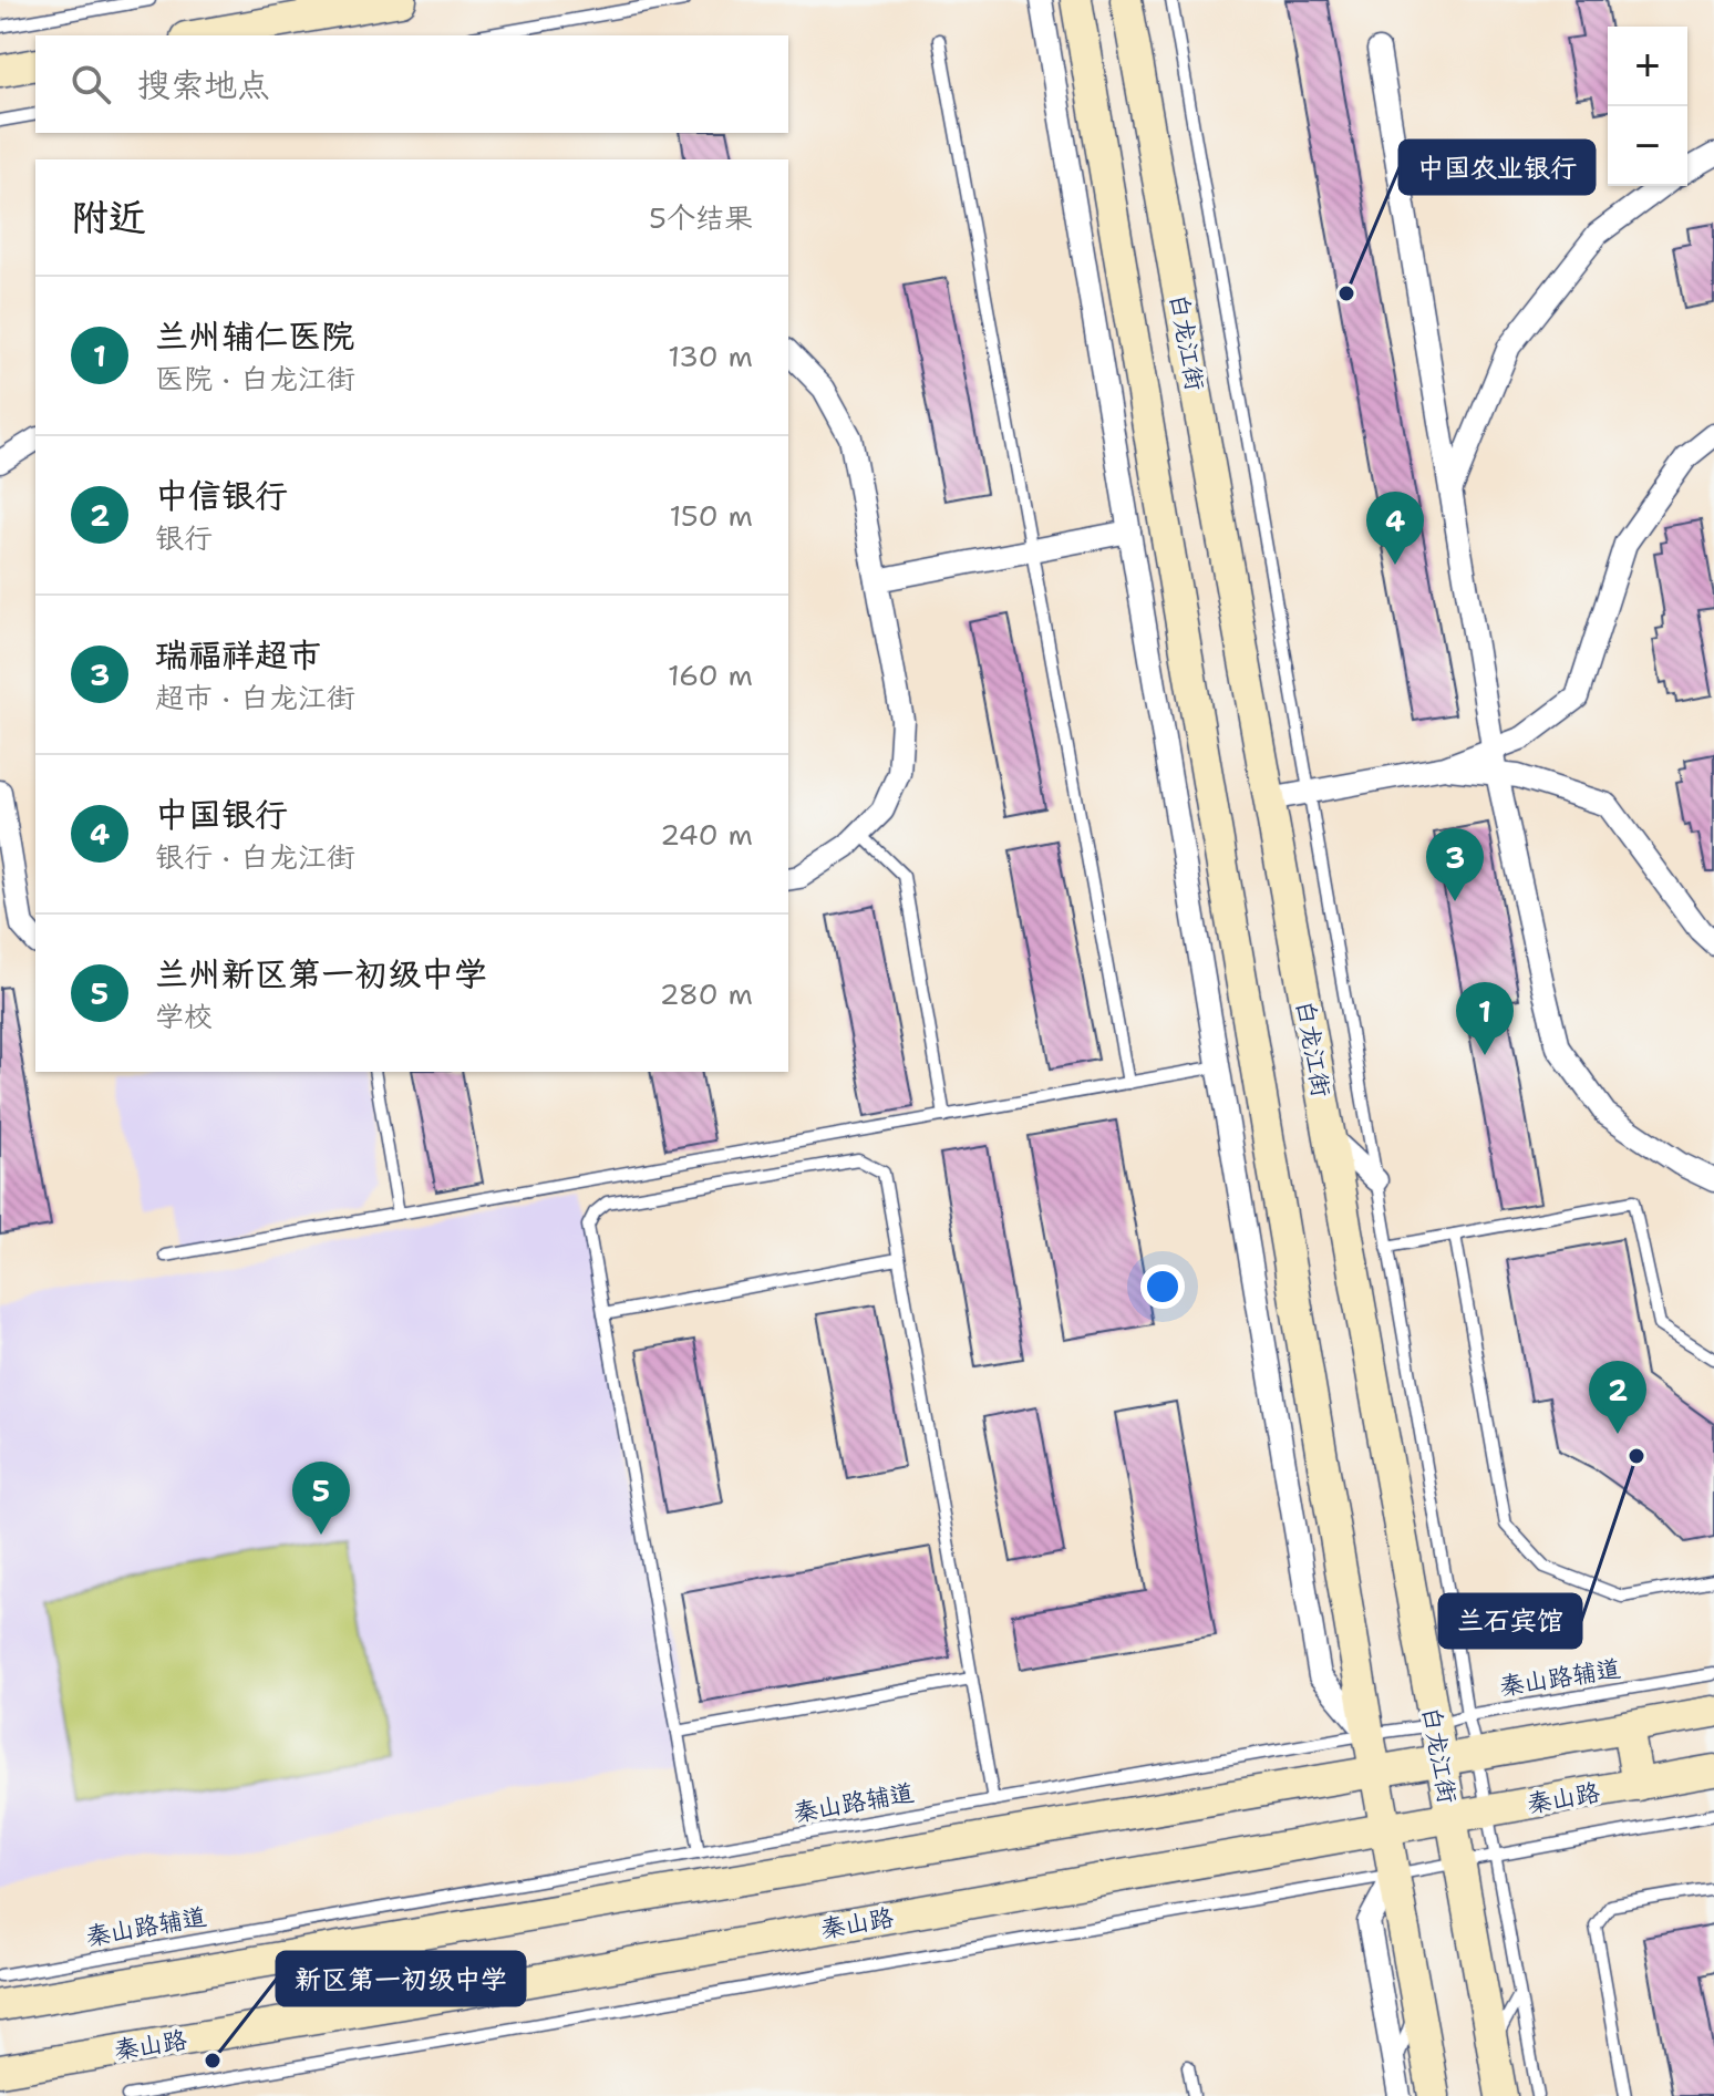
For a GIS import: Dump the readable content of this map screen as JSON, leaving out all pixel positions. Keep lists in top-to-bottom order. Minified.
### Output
{"streets":{"main road":["白龙江街","秦山路"],"lane":["秦山路辅道"]},"crossings":[["白龙江街","秦山路辅道"],["白龙江街","秦山路"]],"places":["中国农业银行","兰石宾馆","新区第一初级中学"],"page":{"map_buttons":["+","−"],"search":"搜索地点","heading":["附近","5个结果"],"list":[{"mark":"1","name":"兰州辅仁医院","note":"医院 · 白龙江街","value":"130 m"},{"mark":"2","name":"中信银行","note":"银行","value":"150 m"},{"mark":"3","name":"瑞福祥超市","note":"超市 · 白龙江街","value":"160 m"},{"mark":"4","name":"中国银行","note":"银行 · 白龙江街","value":"240 m"},{"mark":"5","name":"兰州新区第一初级中学","note":"学校","value":"280 m"}],"pins":["4","3","1","2","5"]}}
